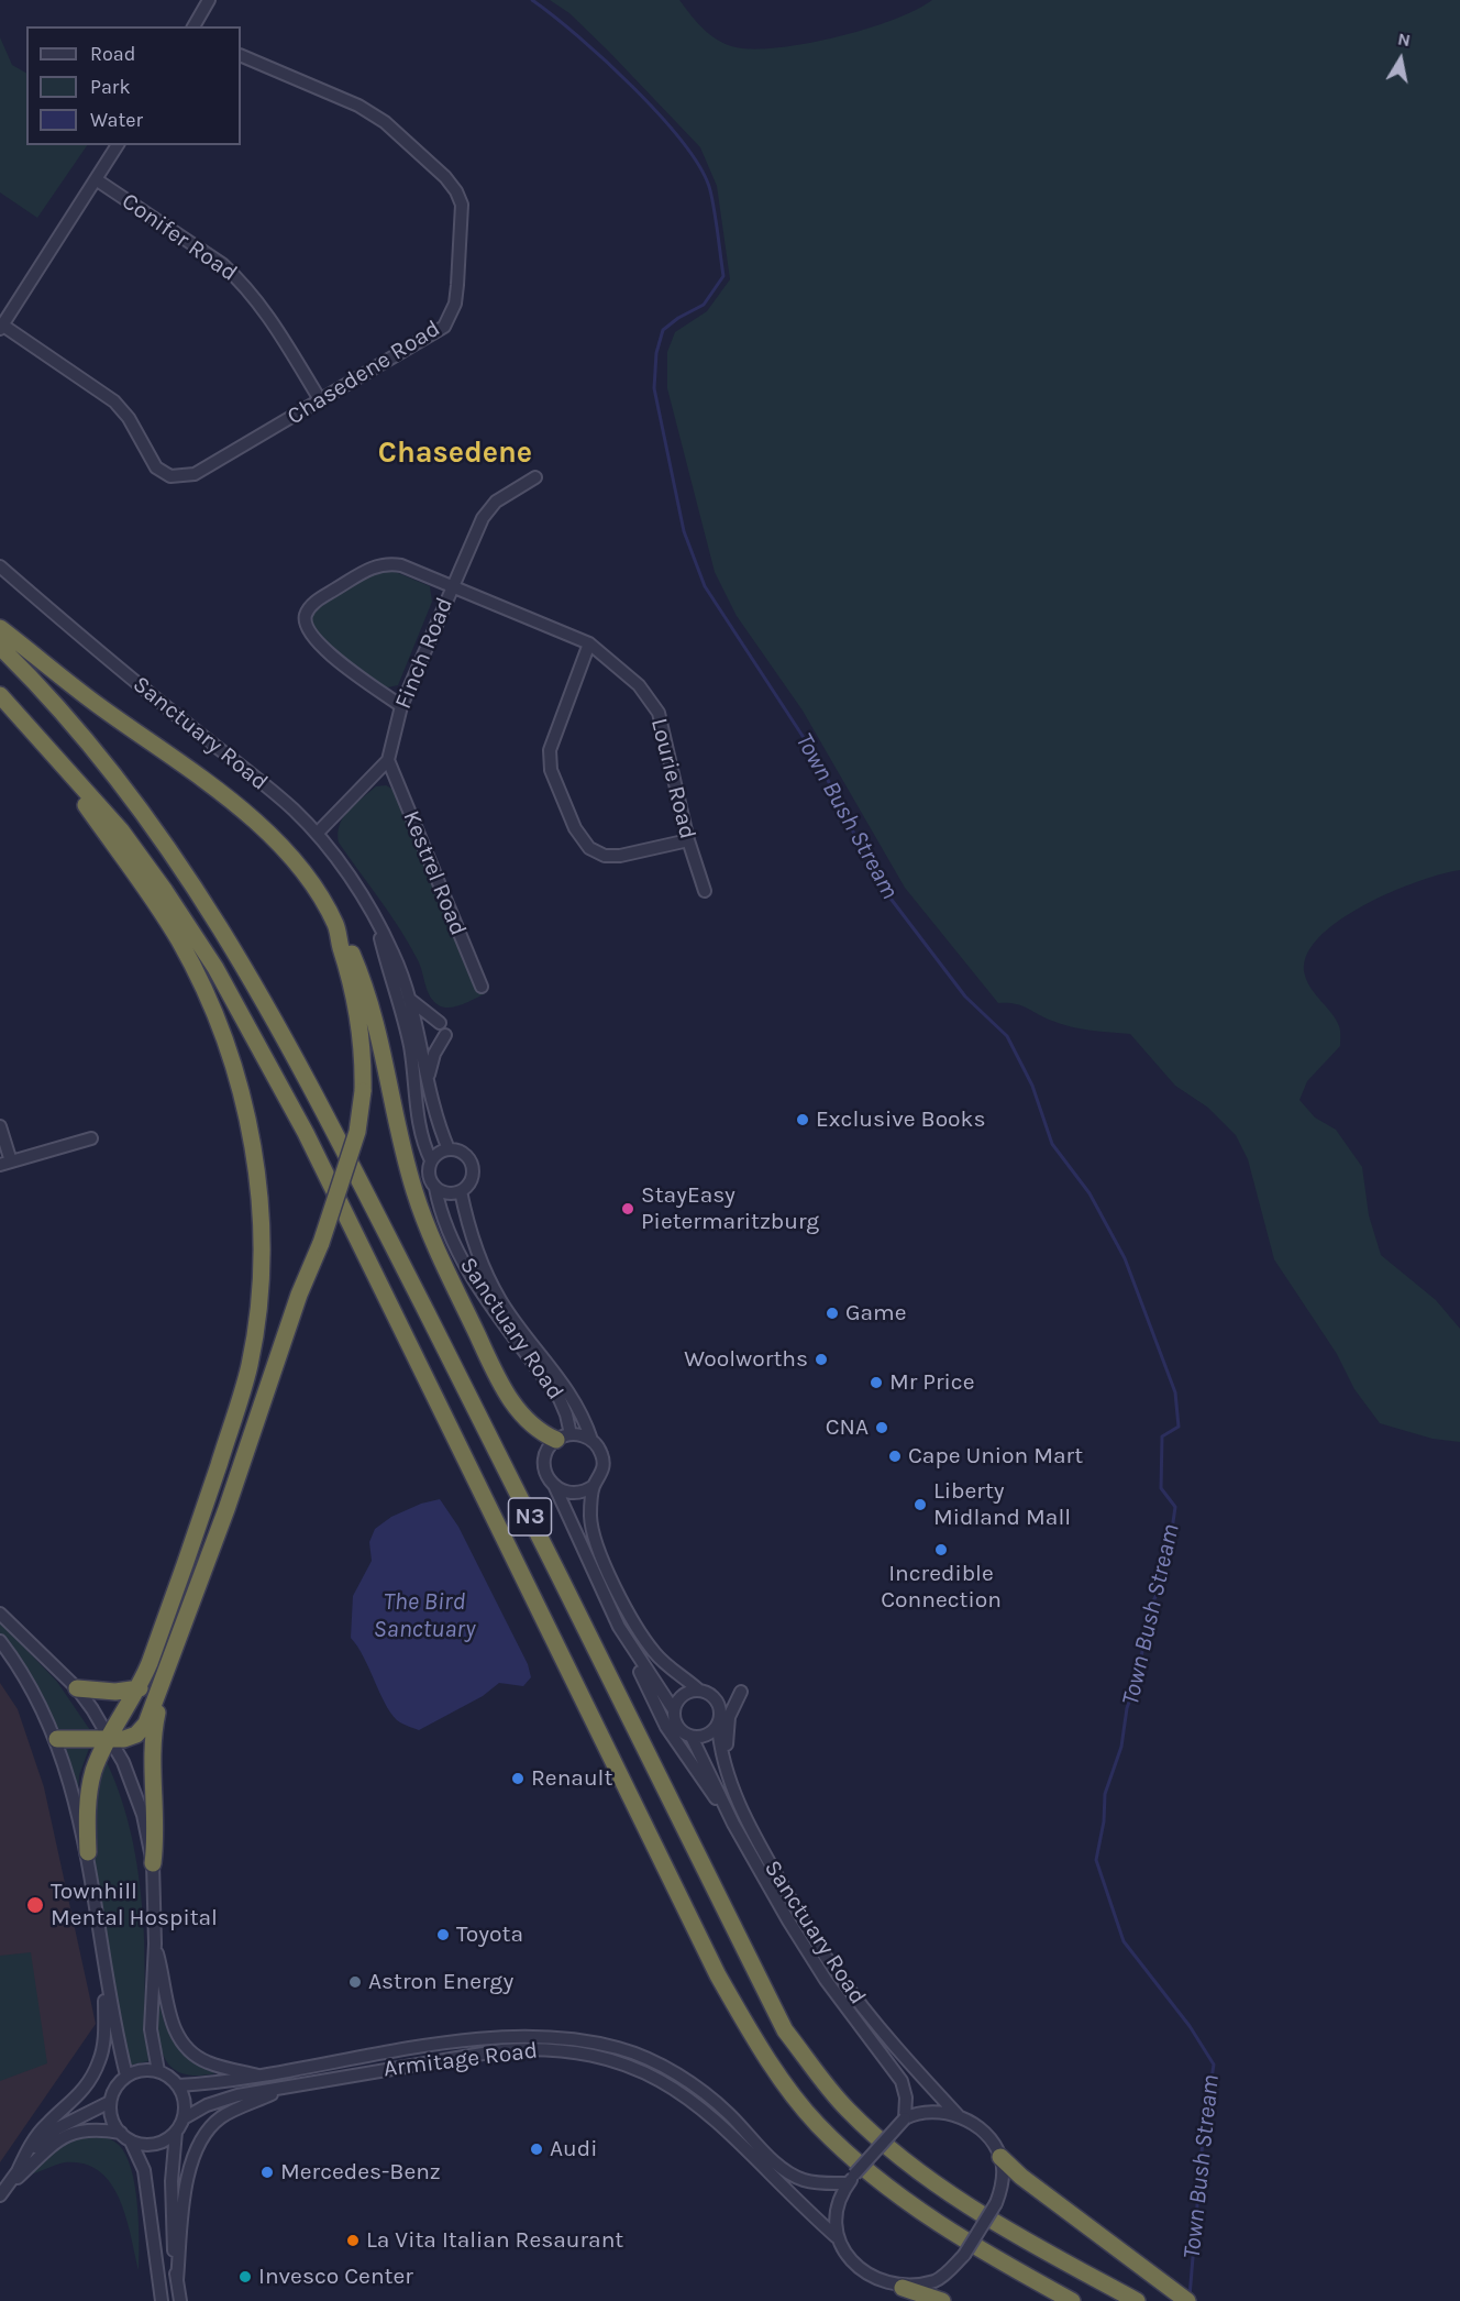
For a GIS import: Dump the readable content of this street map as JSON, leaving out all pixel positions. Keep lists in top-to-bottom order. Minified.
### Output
{"streets":{"highway":["N3"],"street":["Conifer Road","Chasedene Road","Finch Road","Sanctuary Road","Lourie Road","Kestrel Road","Armitage Road"]},"crossings":[["Conifer Road","Chasedene Road"],["Finch Road","Lourie Road"],["Finch Road","Kestrel Road"],["Sanctuary Road","Armitage Road"]],"districts":["Chasedene"],"water":["Town Bush Stream","The Bird Sanctuary"],"places":["Exclusive Books","StayEasy Pietermaritzburg","Game","Woolworths","Mr Price","CNA","Cape Union Mart","Liberty Midland Mall","Incredible Connection","Renault","Townhill Mental Hospital","Toyota","Astron Energy","Audi","Mercedes-Benz","La Vita Italian Resaurant","Invesco Center"],"legend":["Road","Park","Water"],"north":"top"}
